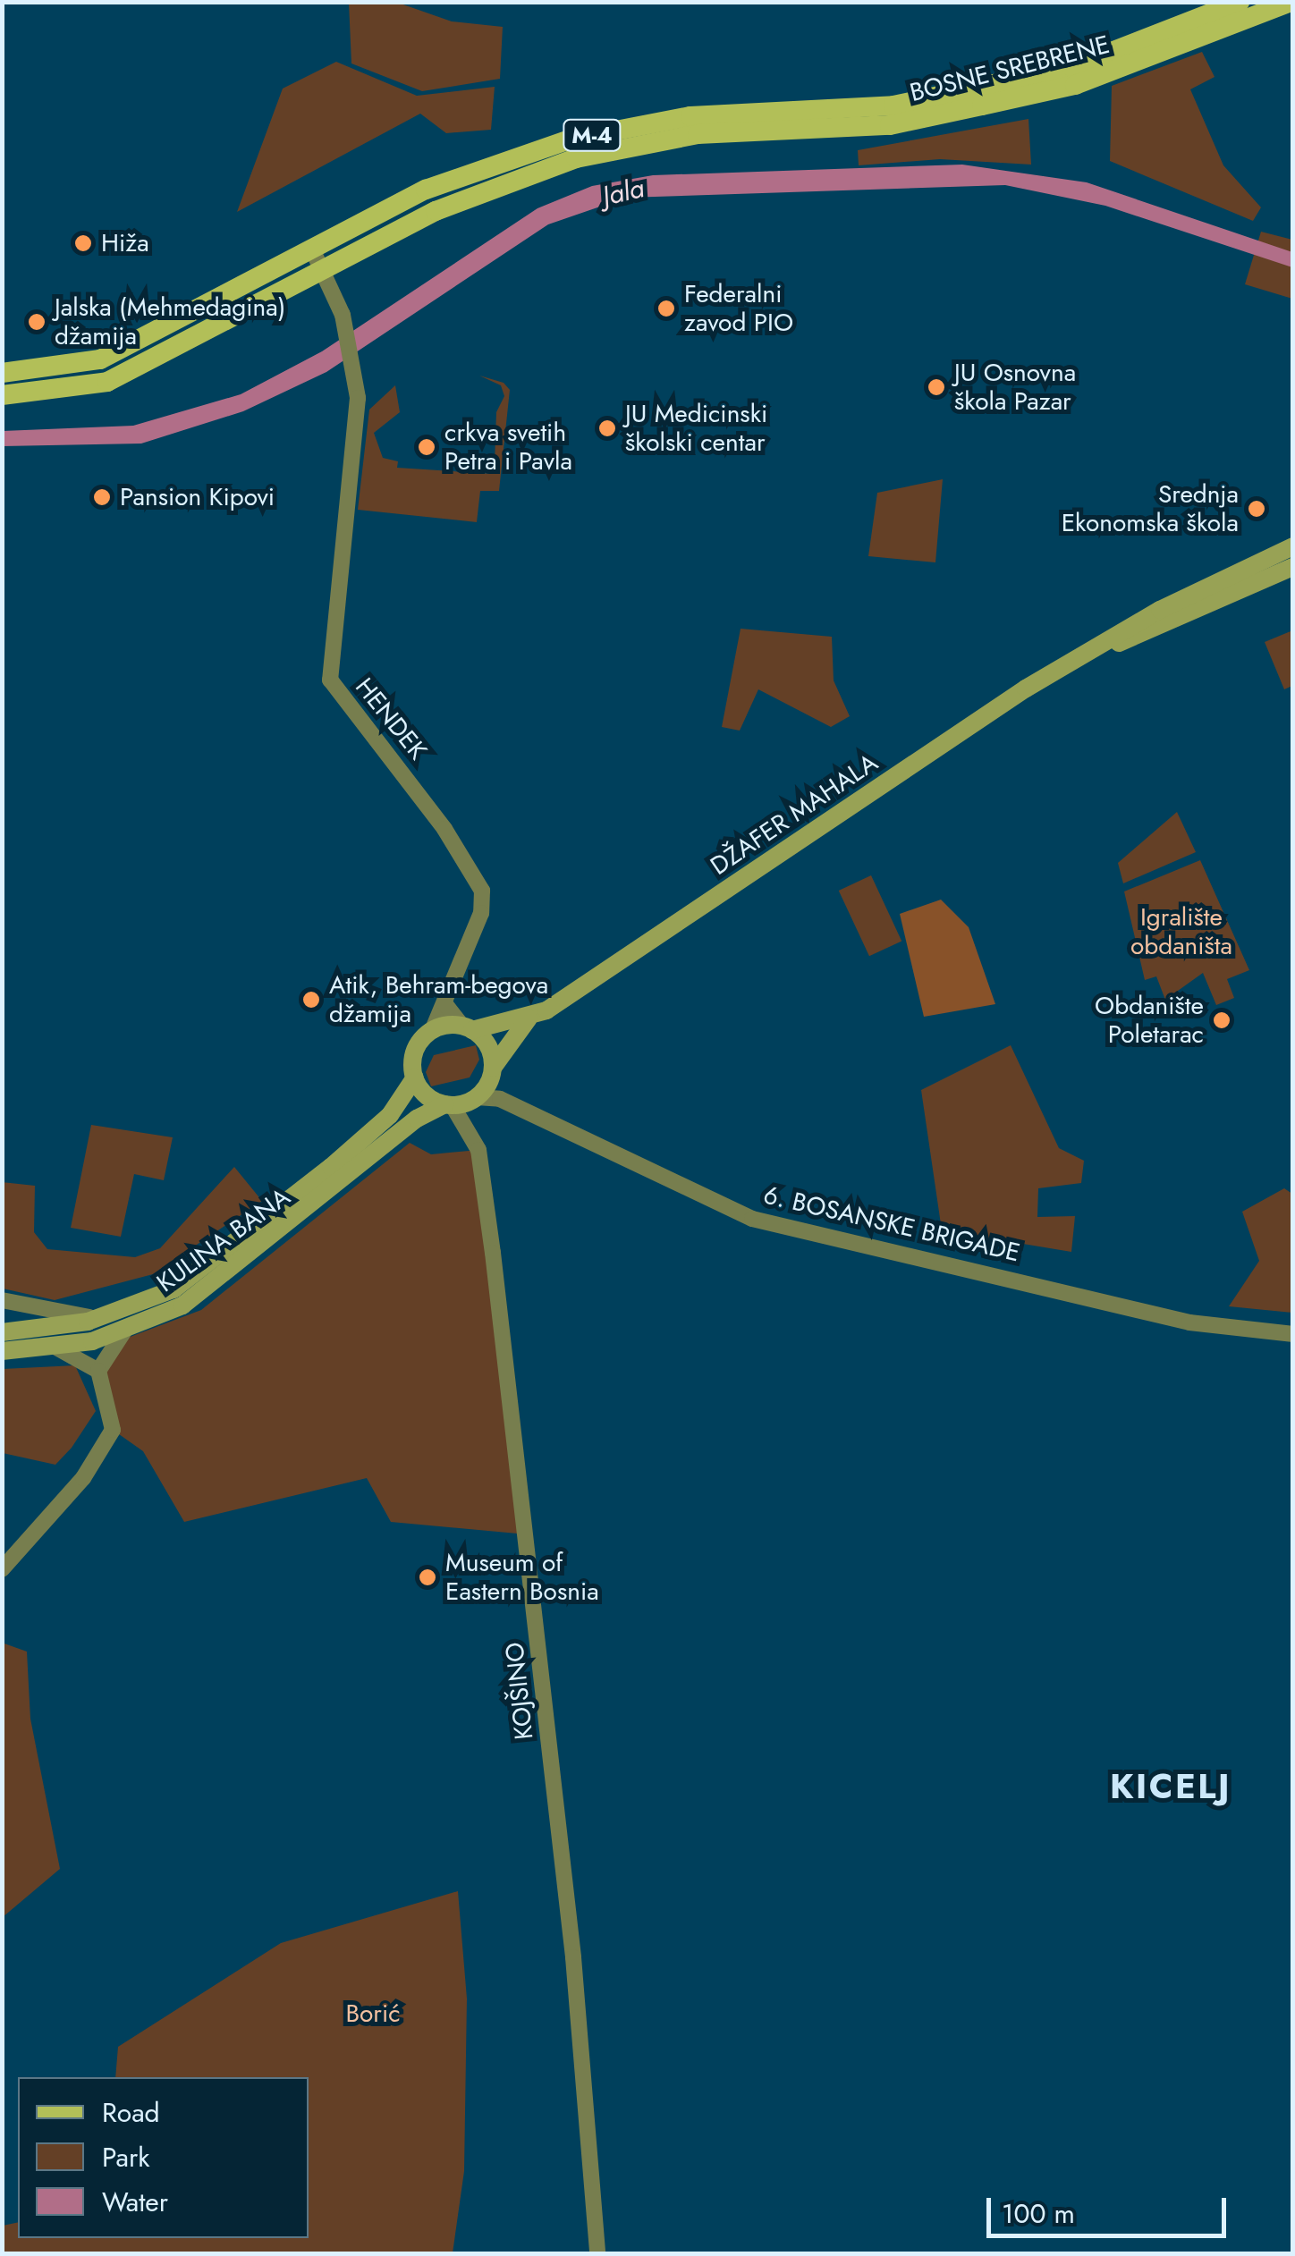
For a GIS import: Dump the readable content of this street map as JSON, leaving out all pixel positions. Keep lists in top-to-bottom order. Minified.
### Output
{"streets":{"main road":["BOSNE SREBRENE","M-4","DŽAFER MAHALA","KULINA BANA"],"street":["HENDEK","6. BOSANSKE BRIGADE","KOJŠINO"]},"crossings":[["BOSNE SREBRENE","M-4"],["M-4","HENDEK"],["DŽAFER MAHALA","6. BOSANSKE BRIGADE"],["DŽAFER MAHALA","KULINA BANA"],["6. BOSANSKE BRIGADE","KULINA BANA"]],"districts":["KICELJ"],"water":["Jala"],"parks":["Igralište obdaništa","Borić"],"places":["Hiža","Federalni zavod PIO","Jalska (Mehmedagina) džamija","JU Osnovna škola Pazar","JU Medicinski školski centar","crkva svetih Petra i Pavla","Pansion Kipovi","Srednja Ekonomska škola","Atik, Behram-begova džamija","Obdanište Poletarac","Museum of Eastern Bosnia"],"legend":["Road","Park","Water"],"scale_bar":"100 m"}
